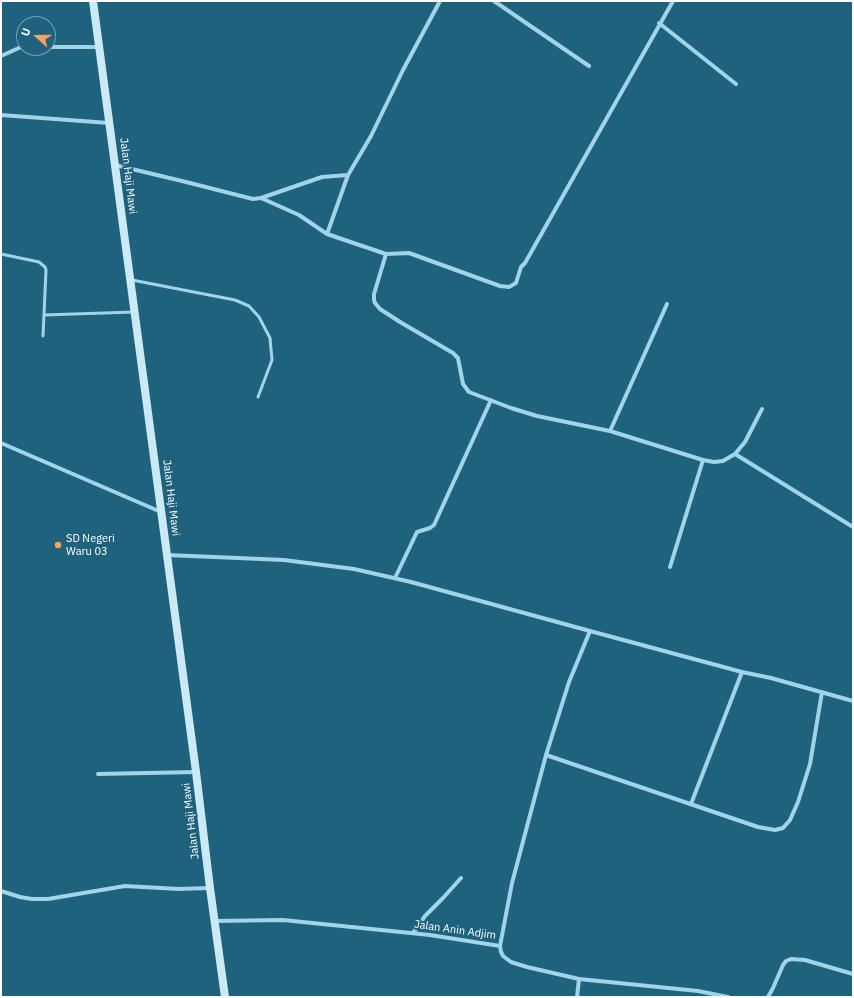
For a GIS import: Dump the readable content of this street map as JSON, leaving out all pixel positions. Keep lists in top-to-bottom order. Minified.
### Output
{"streets":{"street":["Jalan Haji Mawi","Jalan Anin Adjim"]},"crossings":[["Jalan Haji Mawi","Jalan Anin Adjim"]],"places":["SD Negeri Waru 03"],"north":"left"}
